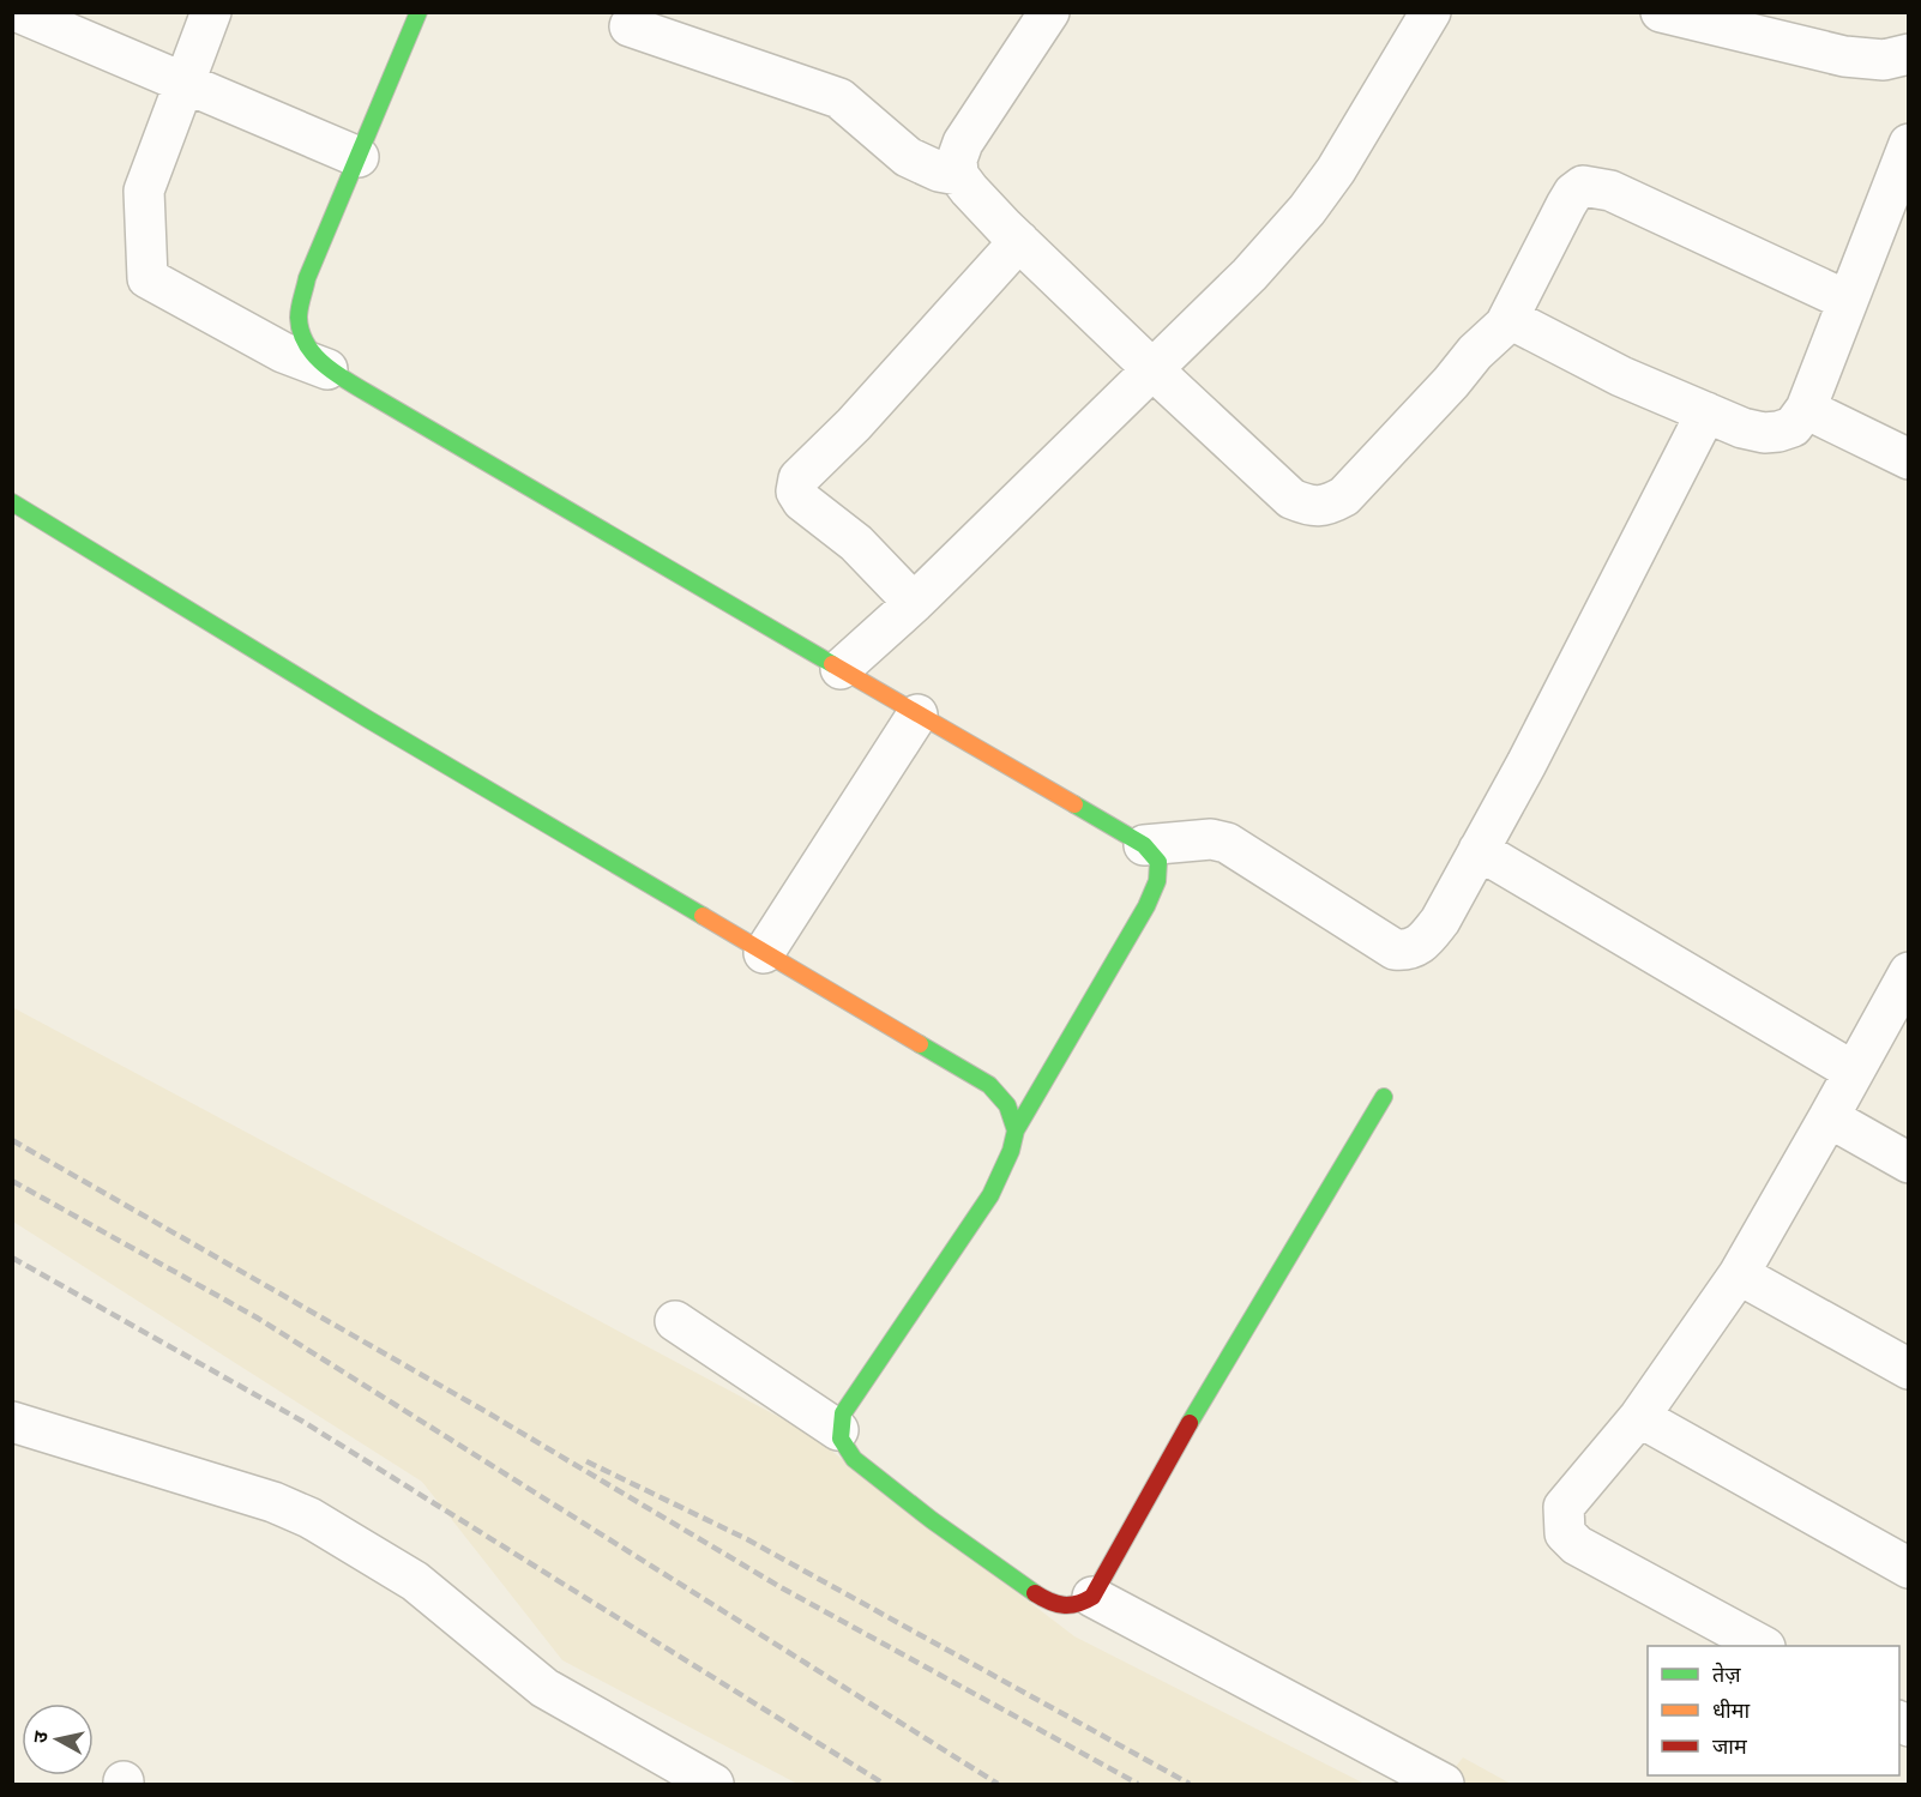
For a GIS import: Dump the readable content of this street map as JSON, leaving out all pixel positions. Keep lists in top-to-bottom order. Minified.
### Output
{"legend":["तेज़","धीमा","जाम"],"north":"left"}
